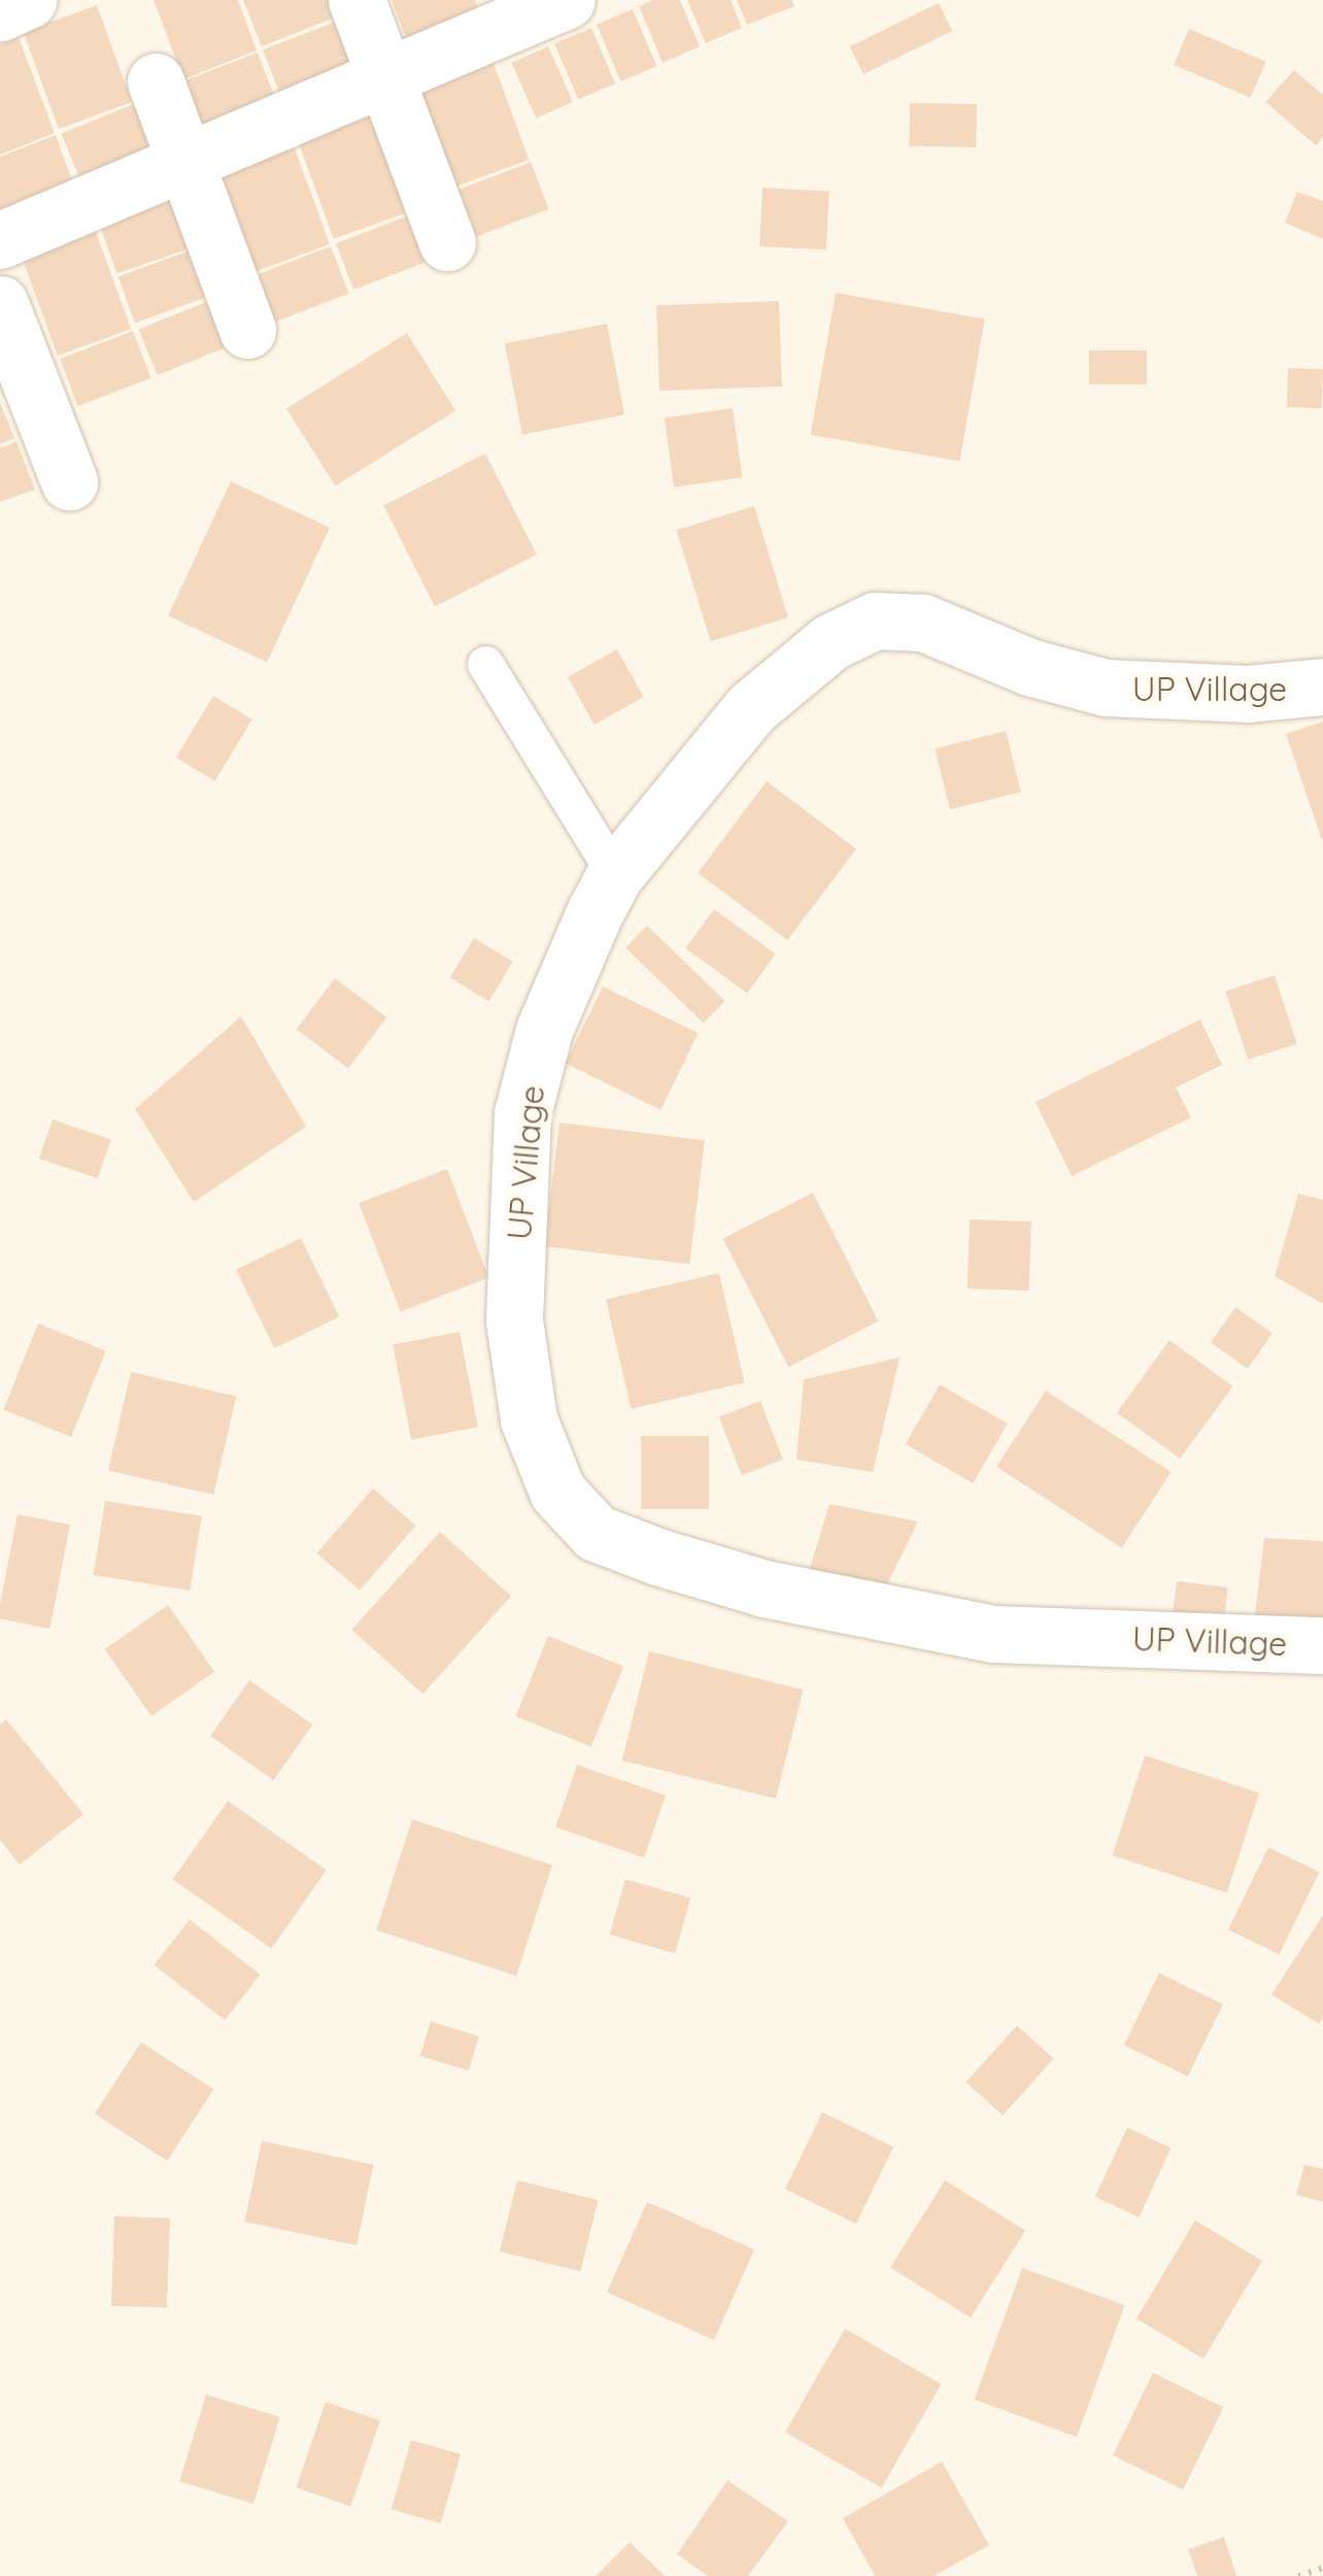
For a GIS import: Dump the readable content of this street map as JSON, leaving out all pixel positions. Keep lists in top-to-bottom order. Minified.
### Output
{"streets":{"street":["UP Village"]}}
